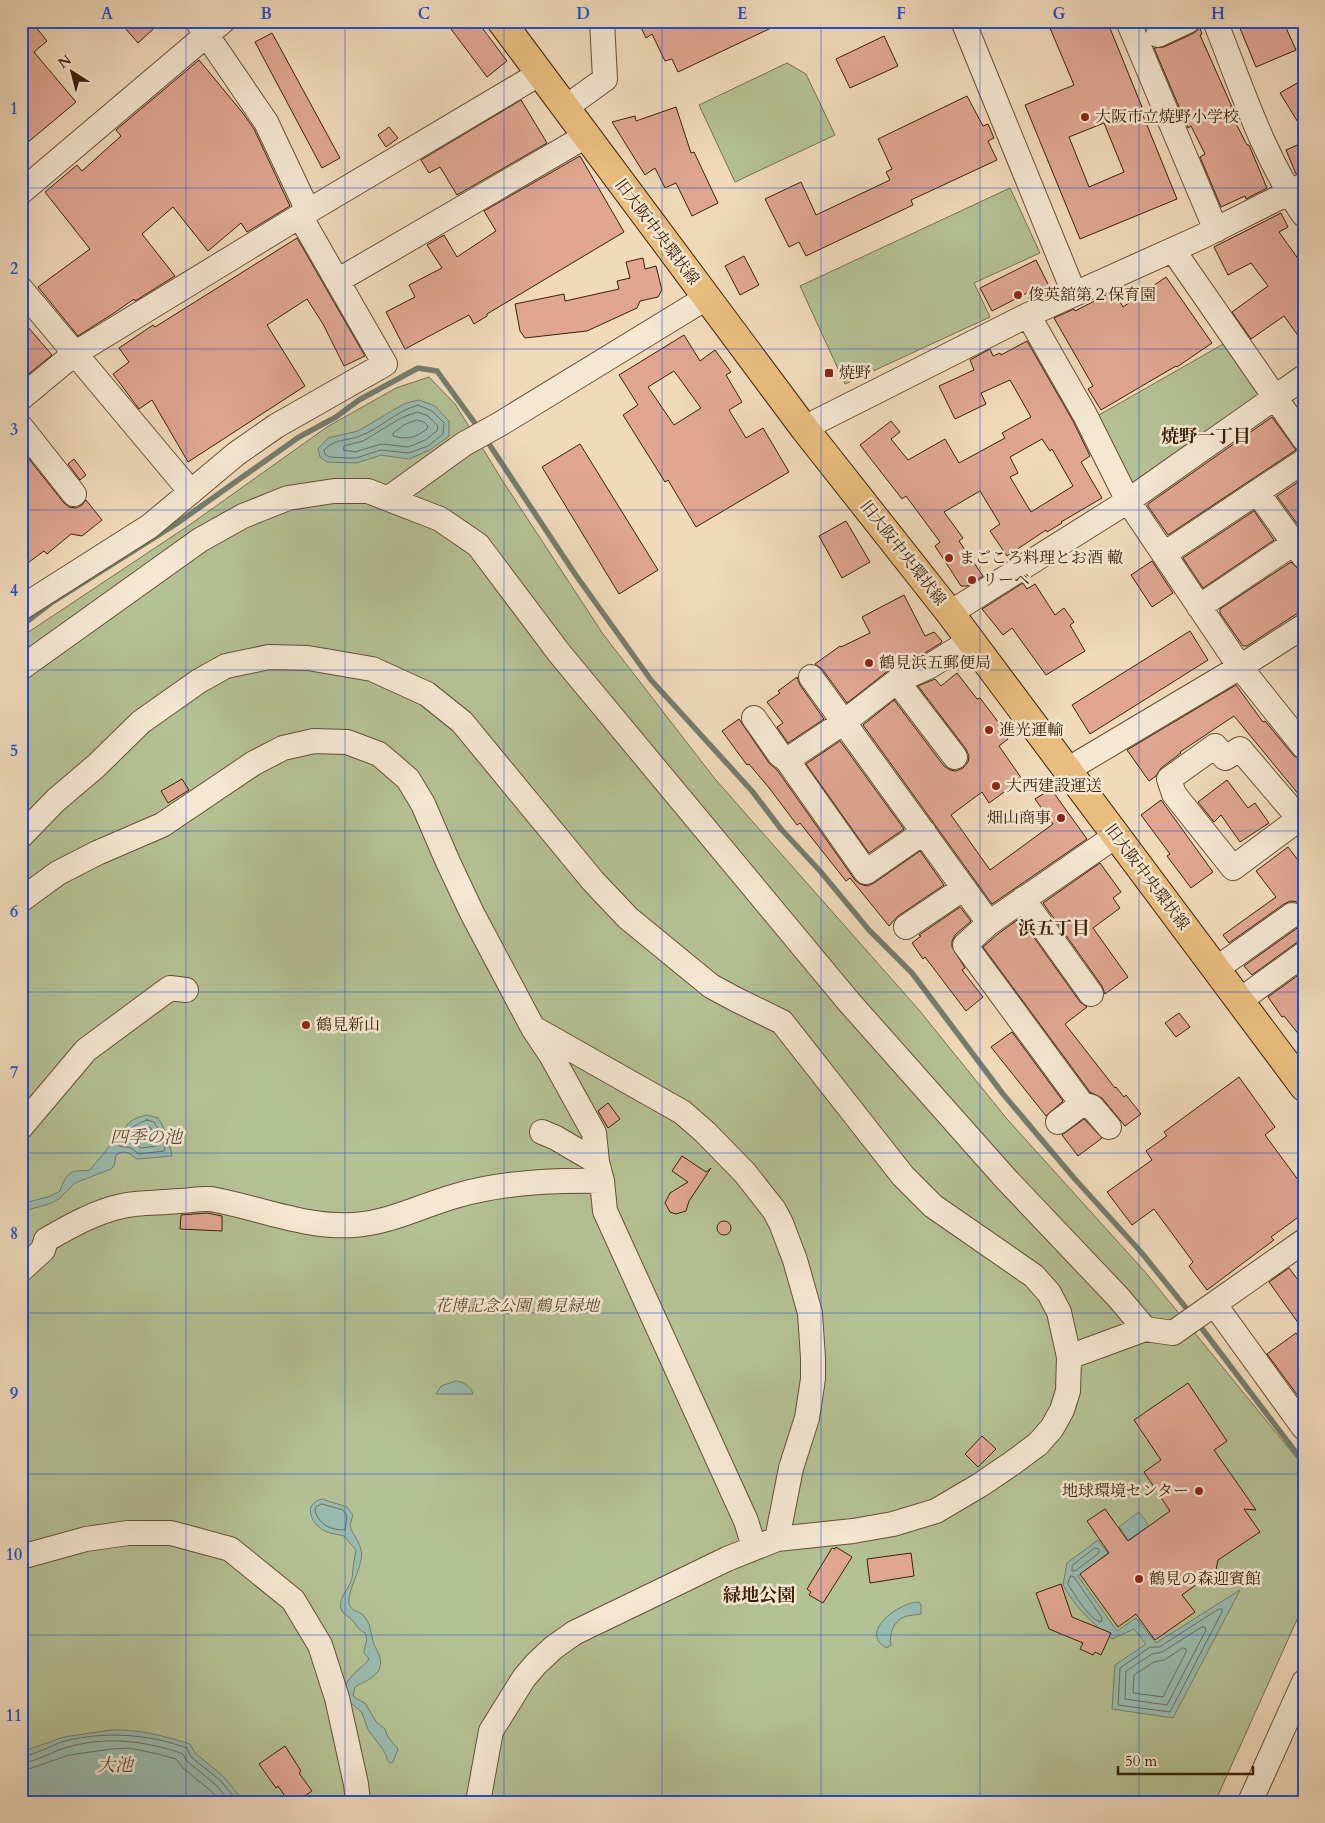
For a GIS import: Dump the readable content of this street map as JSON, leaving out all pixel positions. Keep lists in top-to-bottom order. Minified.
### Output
{"streets":{"main road":["旧大阪中央環状線"]},"districts":["焼野一丁目","浜五丁目","緑地公園"],"water":["四季の池","大池"],"parks":["花博記念公園 鶴見緑地"],"places":{"other":["大阪市立焼野小学校","俊英舘第２保育園","まごころ料理とお酒 轍","リーベ","鶴見浜五郵便局","進光運輸","大西建設運送","畑山商事","鶴見新山","地球環境センター","鶴見の森迎賓館"],"transit":["焼野"]},"scale_bar":"50 m","north":"top left","grid":{"columns":["A","B","C","D","E","F","G","H"],"rows":["1","2","3","4","5","6","7","8","9","10","11"]}}
